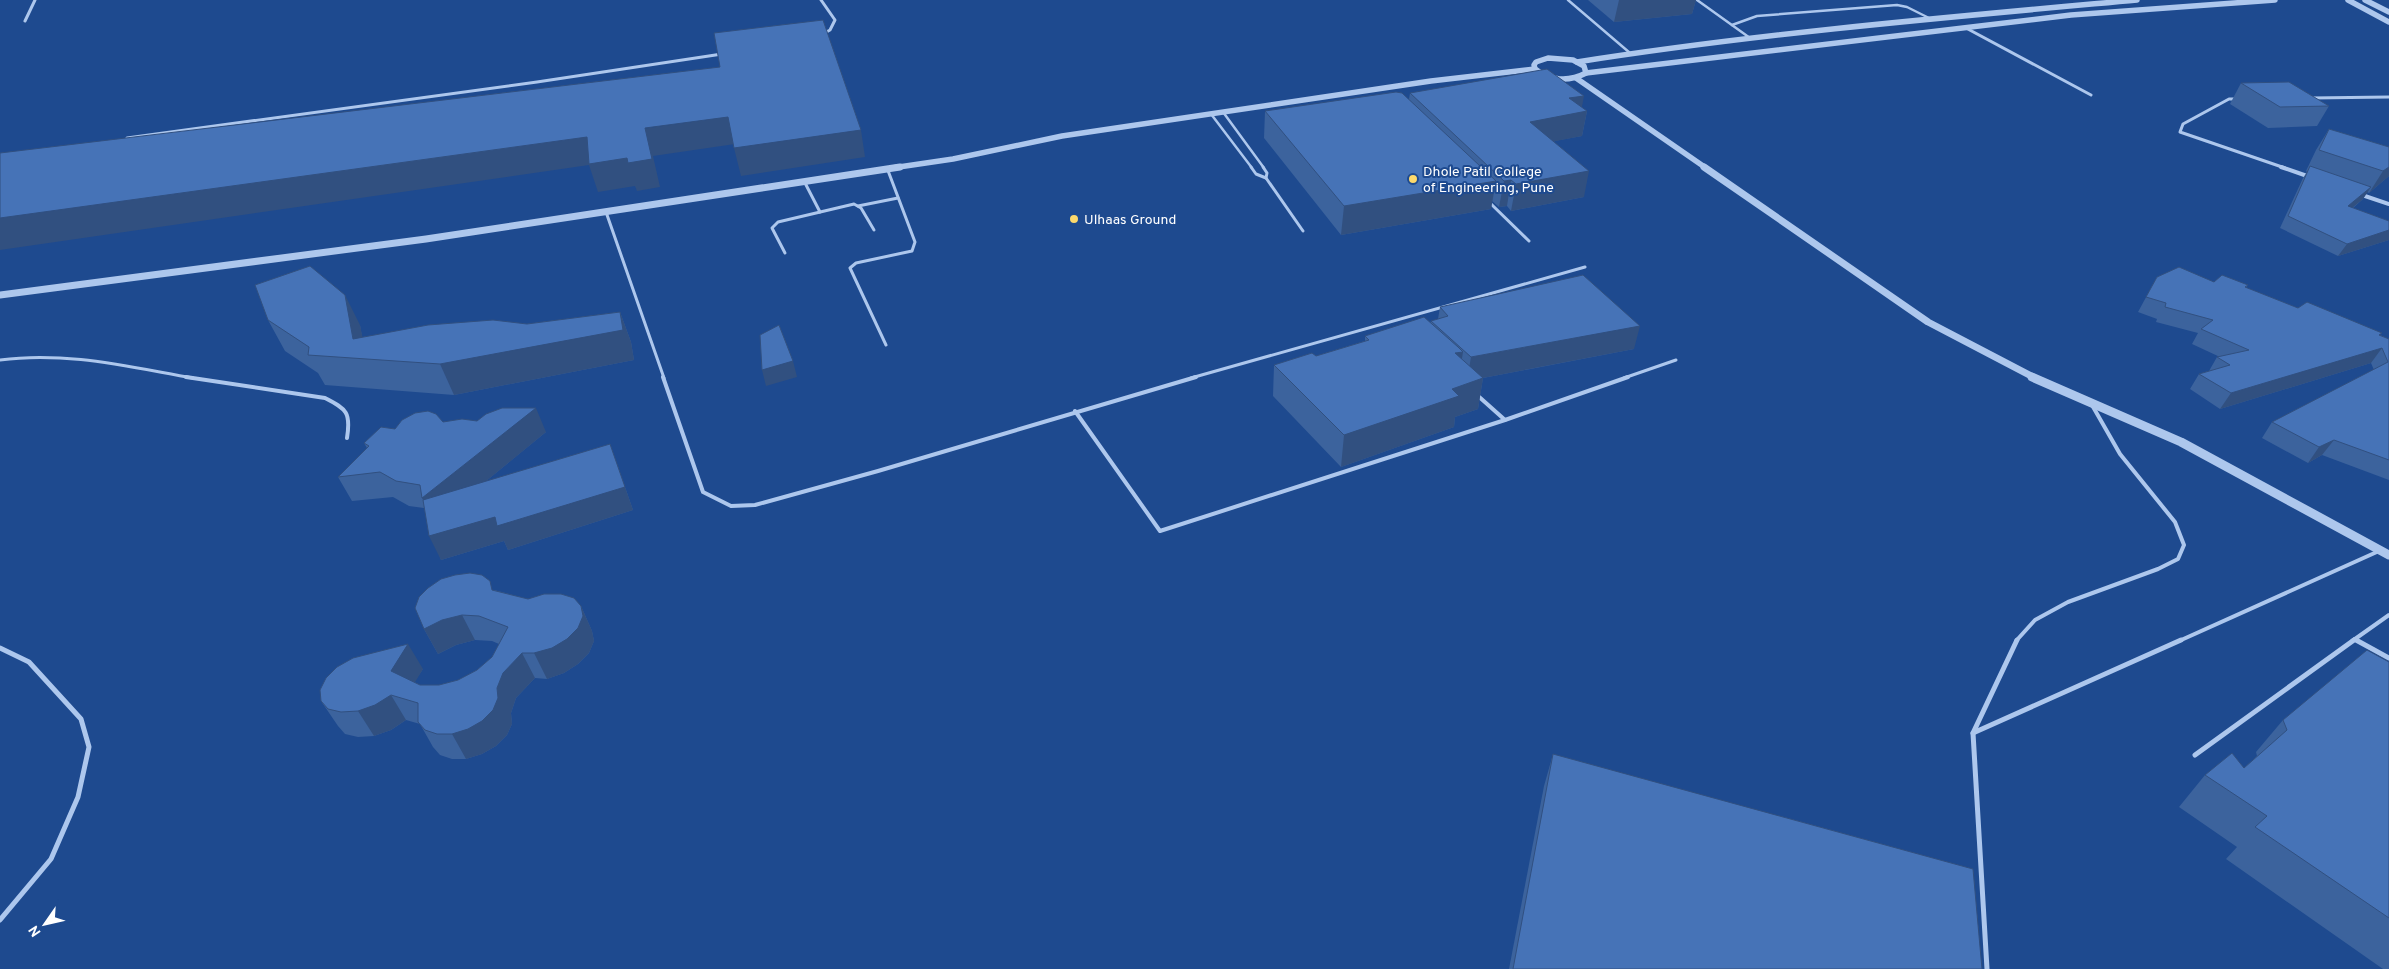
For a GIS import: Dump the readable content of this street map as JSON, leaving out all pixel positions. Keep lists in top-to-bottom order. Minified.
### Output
{"places":["Dhole Patil College of Engineering, Pune","Ulhaas Ground"],"north":"bottom left"}
